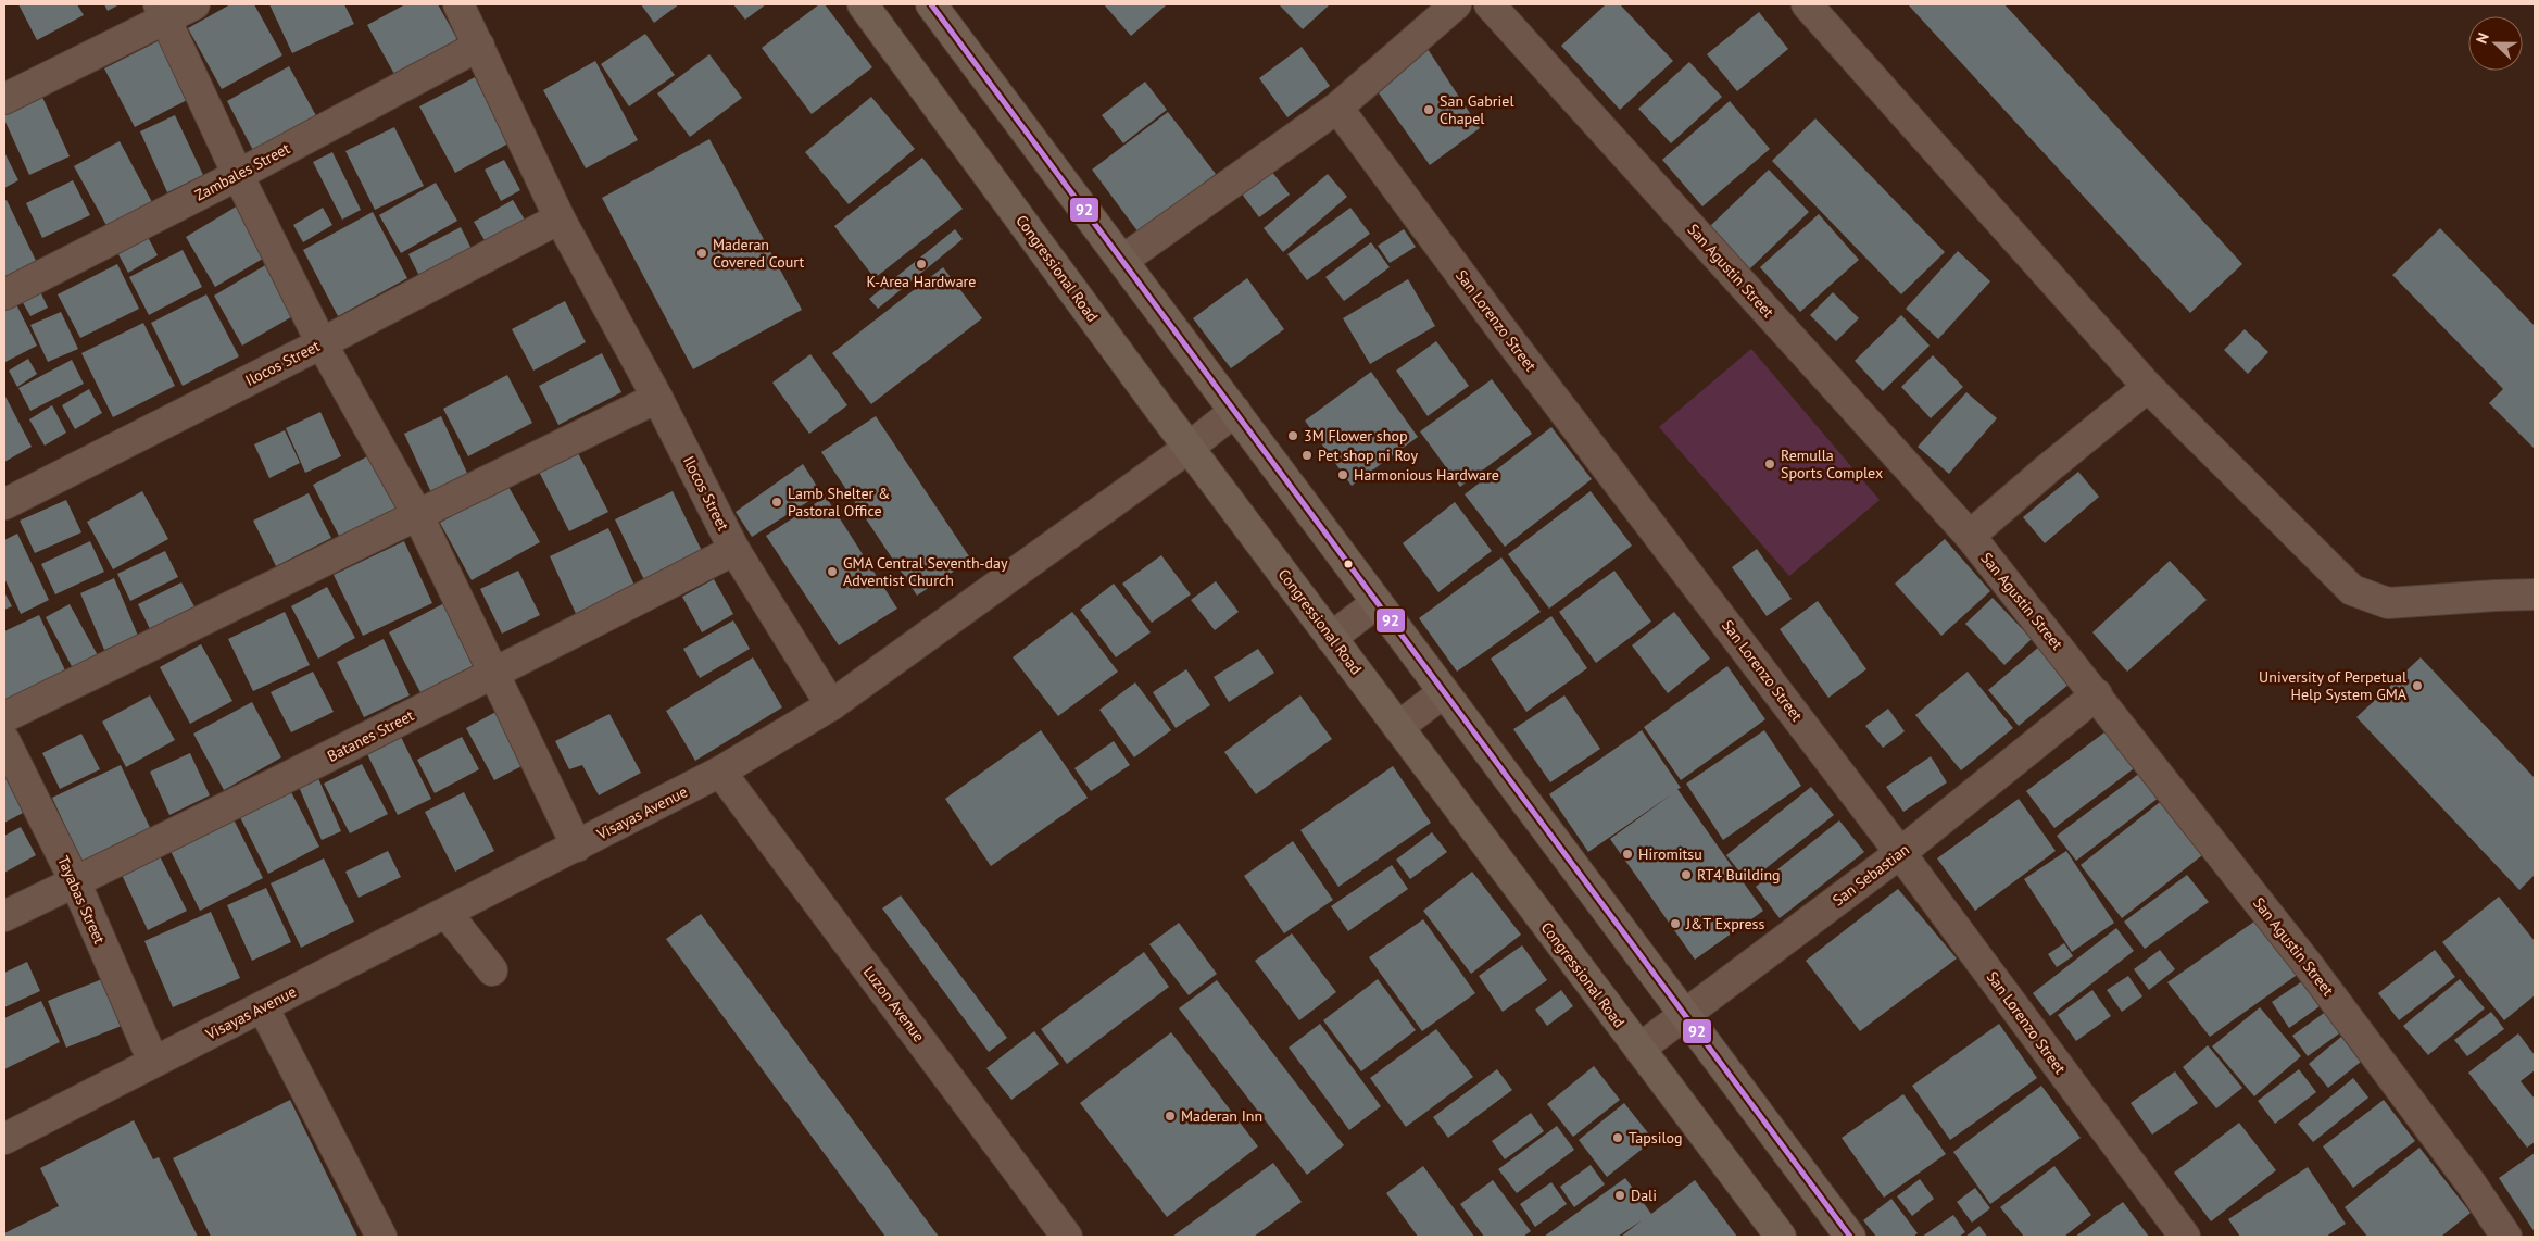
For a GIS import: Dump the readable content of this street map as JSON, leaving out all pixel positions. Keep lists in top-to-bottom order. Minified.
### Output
{"streets":{"main road":["Congressional Road"],"street":["Zambales Street","San Agustin Street","San Lorenzo Street","Ilocos Street","Batanes Street","Visayas Avenue","San Sebastian","Tayabas Street","Luzon Avenue"]},"crossings":[["Zambales Street","Ilocos Street"],["Congressional Road","Visayas Avenue"],["Congressional Road","San Sebastian"],["San Agustin Street","San Sebastian"],["San Lorenzo Street","San Sebastian"],["Ilocos Street","Batanes Street"],["Ilocos Street","Visayas Avenue"],["Batanes Street","Tayabas Street"],["Visayas Avenue","Tayabas Street"],["Visayas Avenue","Luzon Avenue"]],"places":["San Gabriel Chapel","Maderan Covered Court","K-Area Hardware","3M Flower shop","Pet shop ni Roy","Remulla Sports Complex","Harmonious Hardware","Lamb Shelter & Pastoral Office","GMA Central Seventh-day Adventist Church","University of Perpetual Help System GMA","Hiromitsu","RT4 Building","J&T Express","Maderan Inn","Tapsilog","Dali"],"lines":["transit line 92"],"north":"left"}
